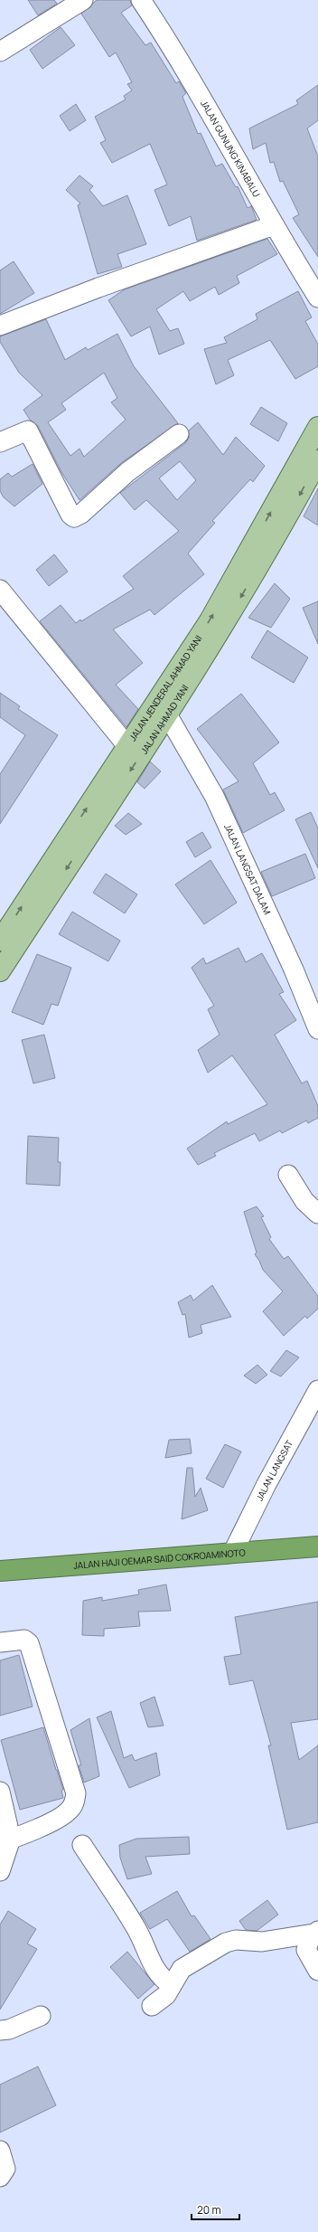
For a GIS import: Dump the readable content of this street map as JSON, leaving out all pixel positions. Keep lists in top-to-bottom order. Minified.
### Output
{"streets":{"highway":["JALAN HAJI OEMAR SAID COKROAMINOTO"],"main road":["JALAN JENDERAL AHMAD YANI","JALAN AHMAD YANI"],"street":["JALAN GUNUNG KINABALU","JALAN LANGSAT DALAM","JALAN LANGSAT"]},"crossings":[["JALAN AHMAD YANI","JALAN LANGSAT DALAM"],["JALAN LANGSAT","JALAN HAJI OEMAR SAID COKROAMINOTO"]],"one_way":["JALAN JENDERAL AHMAD YANI","JALAN AHMAD YANI"],"scale_bar":"20 m"}
